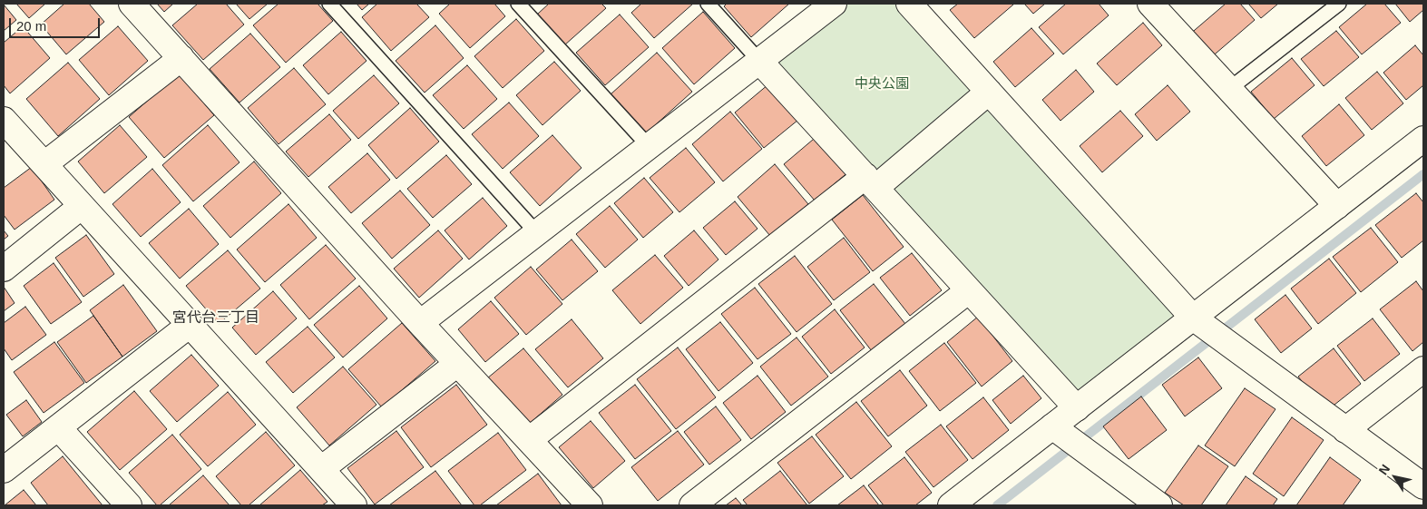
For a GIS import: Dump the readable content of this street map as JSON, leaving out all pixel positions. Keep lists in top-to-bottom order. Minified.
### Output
{"districts":["宮代台三丁目"],"parks":["中央公園"],"scale_bar":"20 m","north":"top left"}
